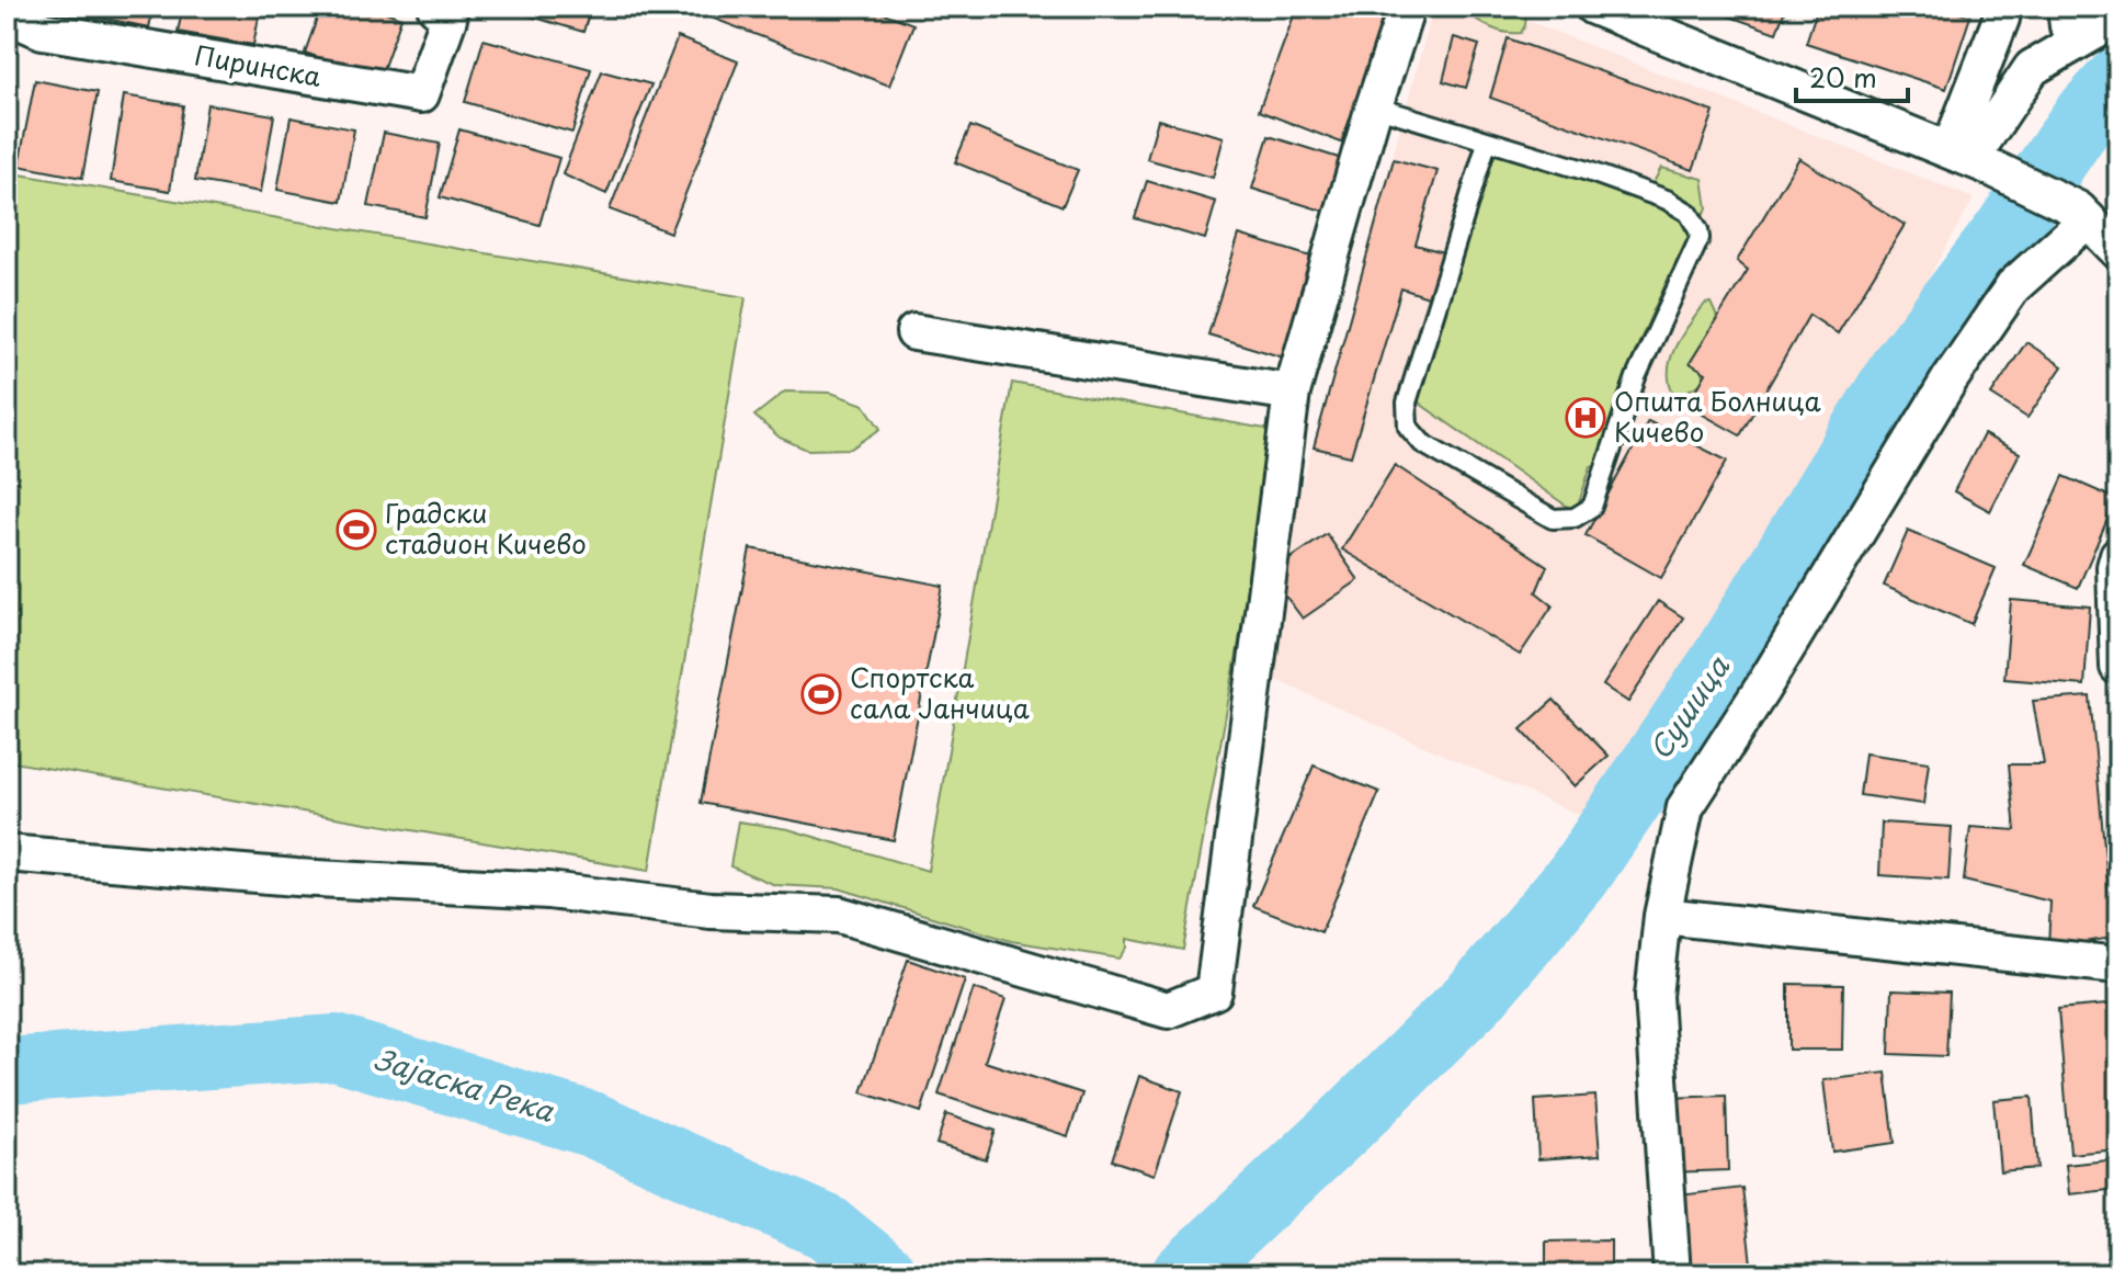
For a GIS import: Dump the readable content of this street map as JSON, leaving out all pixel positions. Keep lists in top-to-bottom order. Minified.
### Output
{"streets":{"street":["Пиринска"]},"water":["Сушица","Зајаска Река"],"places":{"hospital":["Општа Болница Кичево"],"sports":["Градски стадион Кичево","Спортска сала Јанчица"]},"scale_bar":"20 m"}
